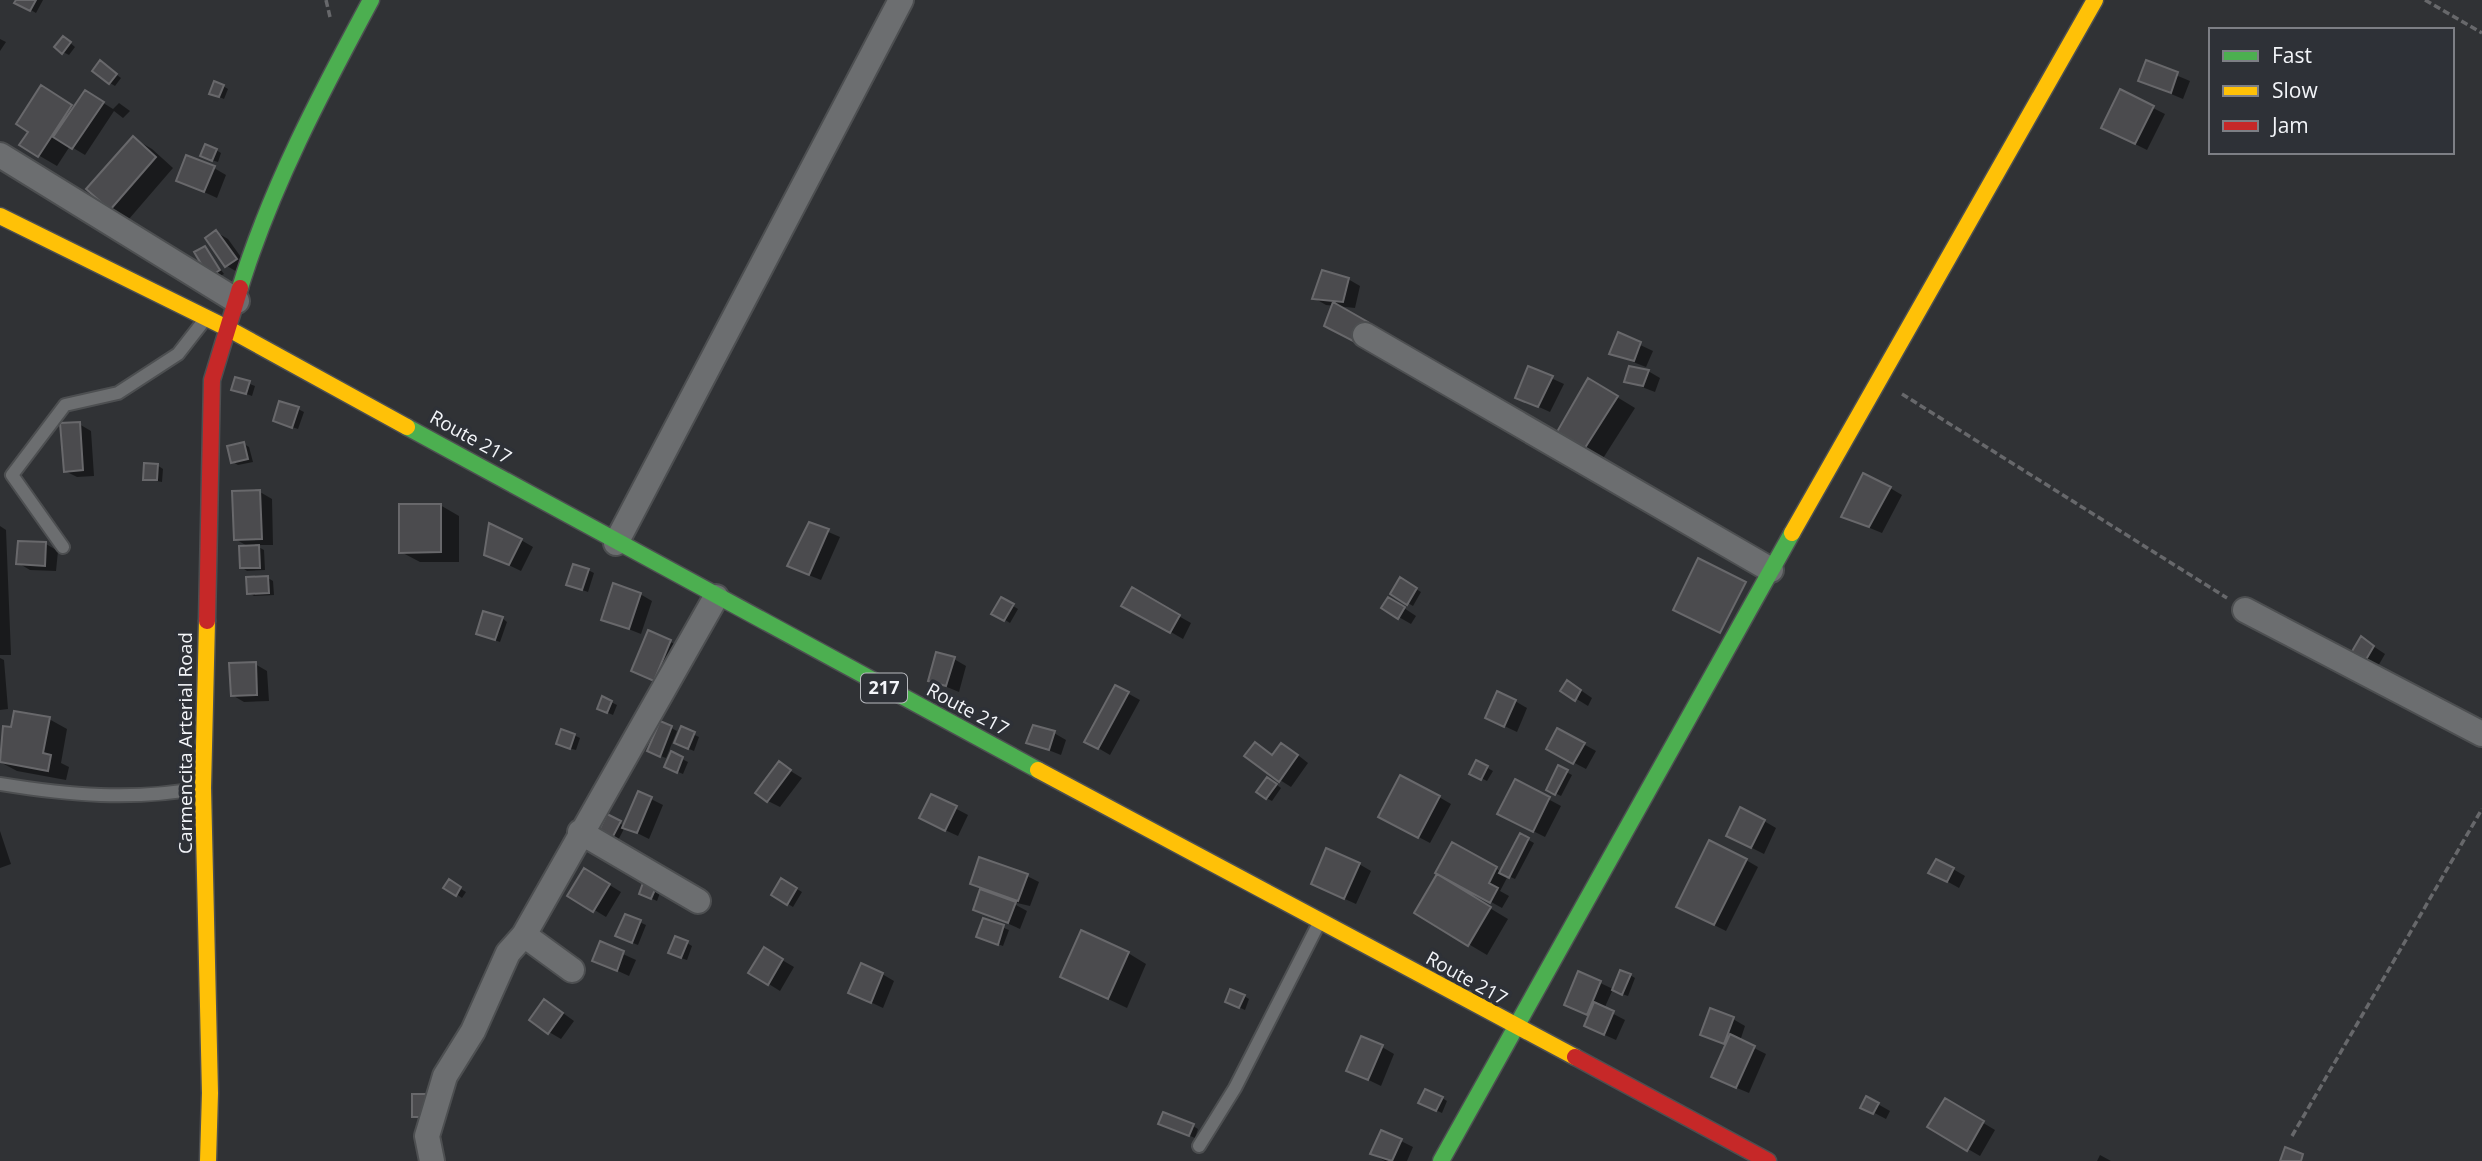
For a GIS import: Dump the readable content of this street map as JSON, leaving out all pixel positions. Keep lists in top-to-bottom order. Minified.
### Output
{"streets":{"street":["Route 217","217","Carmencita Arterial Road"]},"crossings":[["Route 217","Carmencita Arterial Road"]],"legend":["Fast","Slow","Jam"]}
